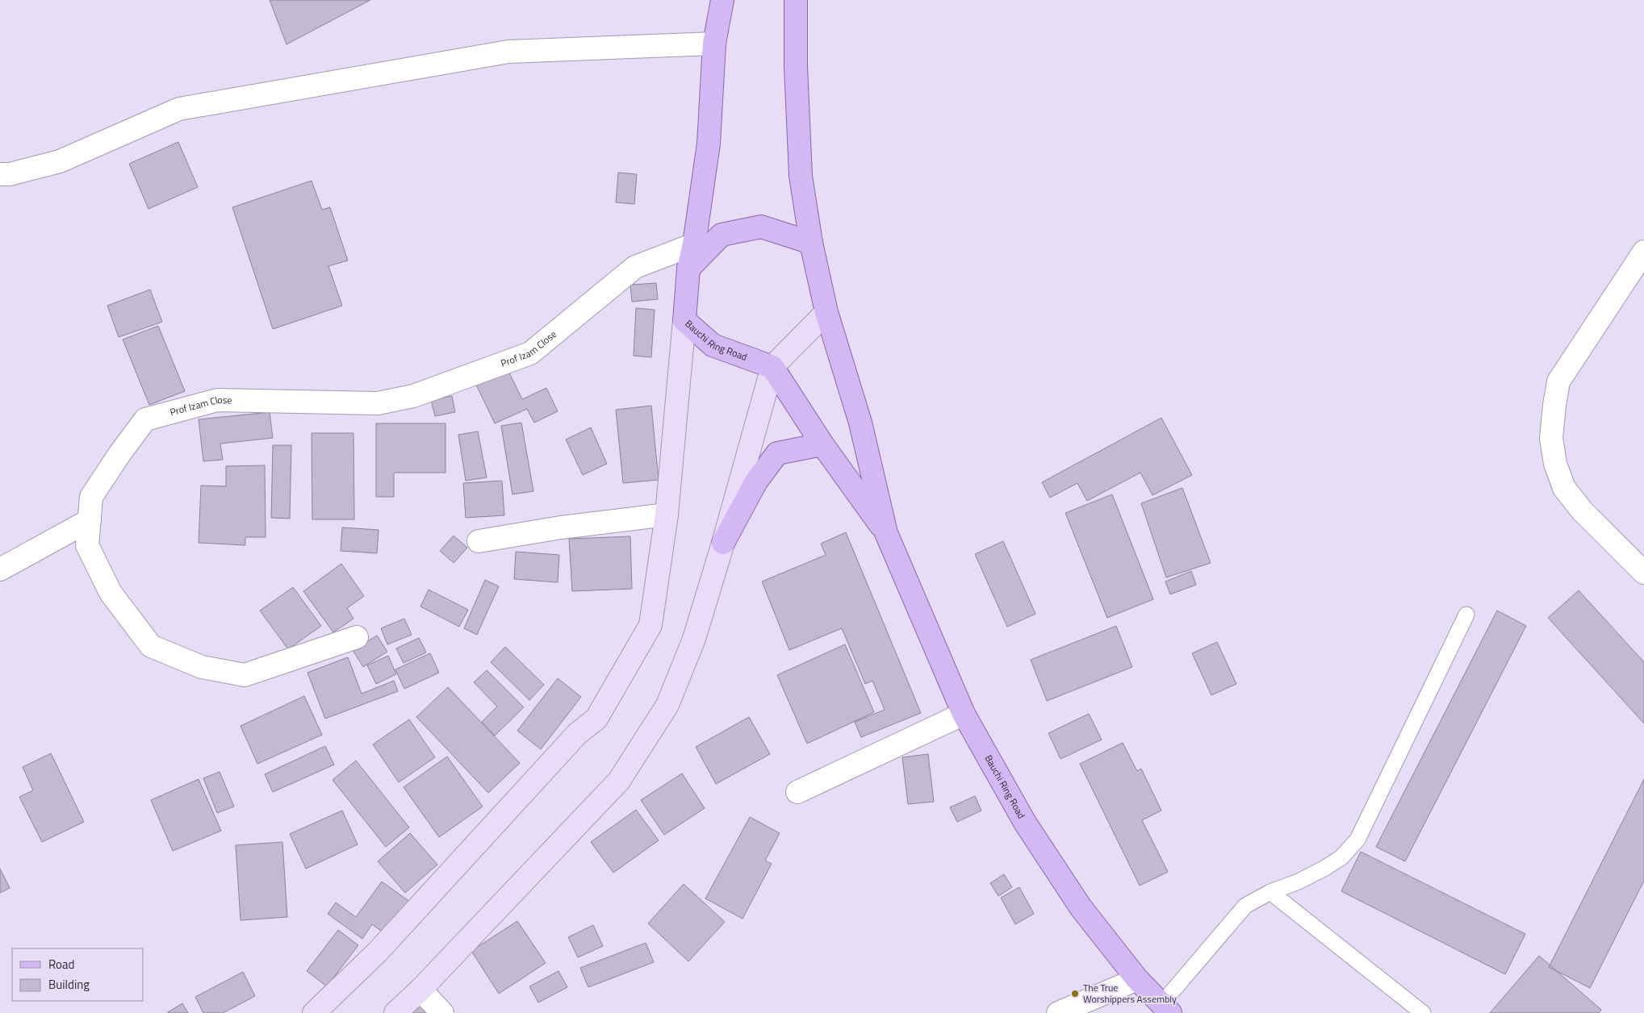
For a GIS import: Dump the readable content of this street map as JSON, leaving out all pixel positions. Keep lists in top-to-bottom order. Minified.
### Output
{"streets":{"main road":["Bauchi Ring Road"],"street":["Prof Izam Close"]},"crossings":[["Bauchi Ring Road","Prof Izam Close"]],"places":["The True Worshippers Assembly"],"legend":["Road","Building"]}
